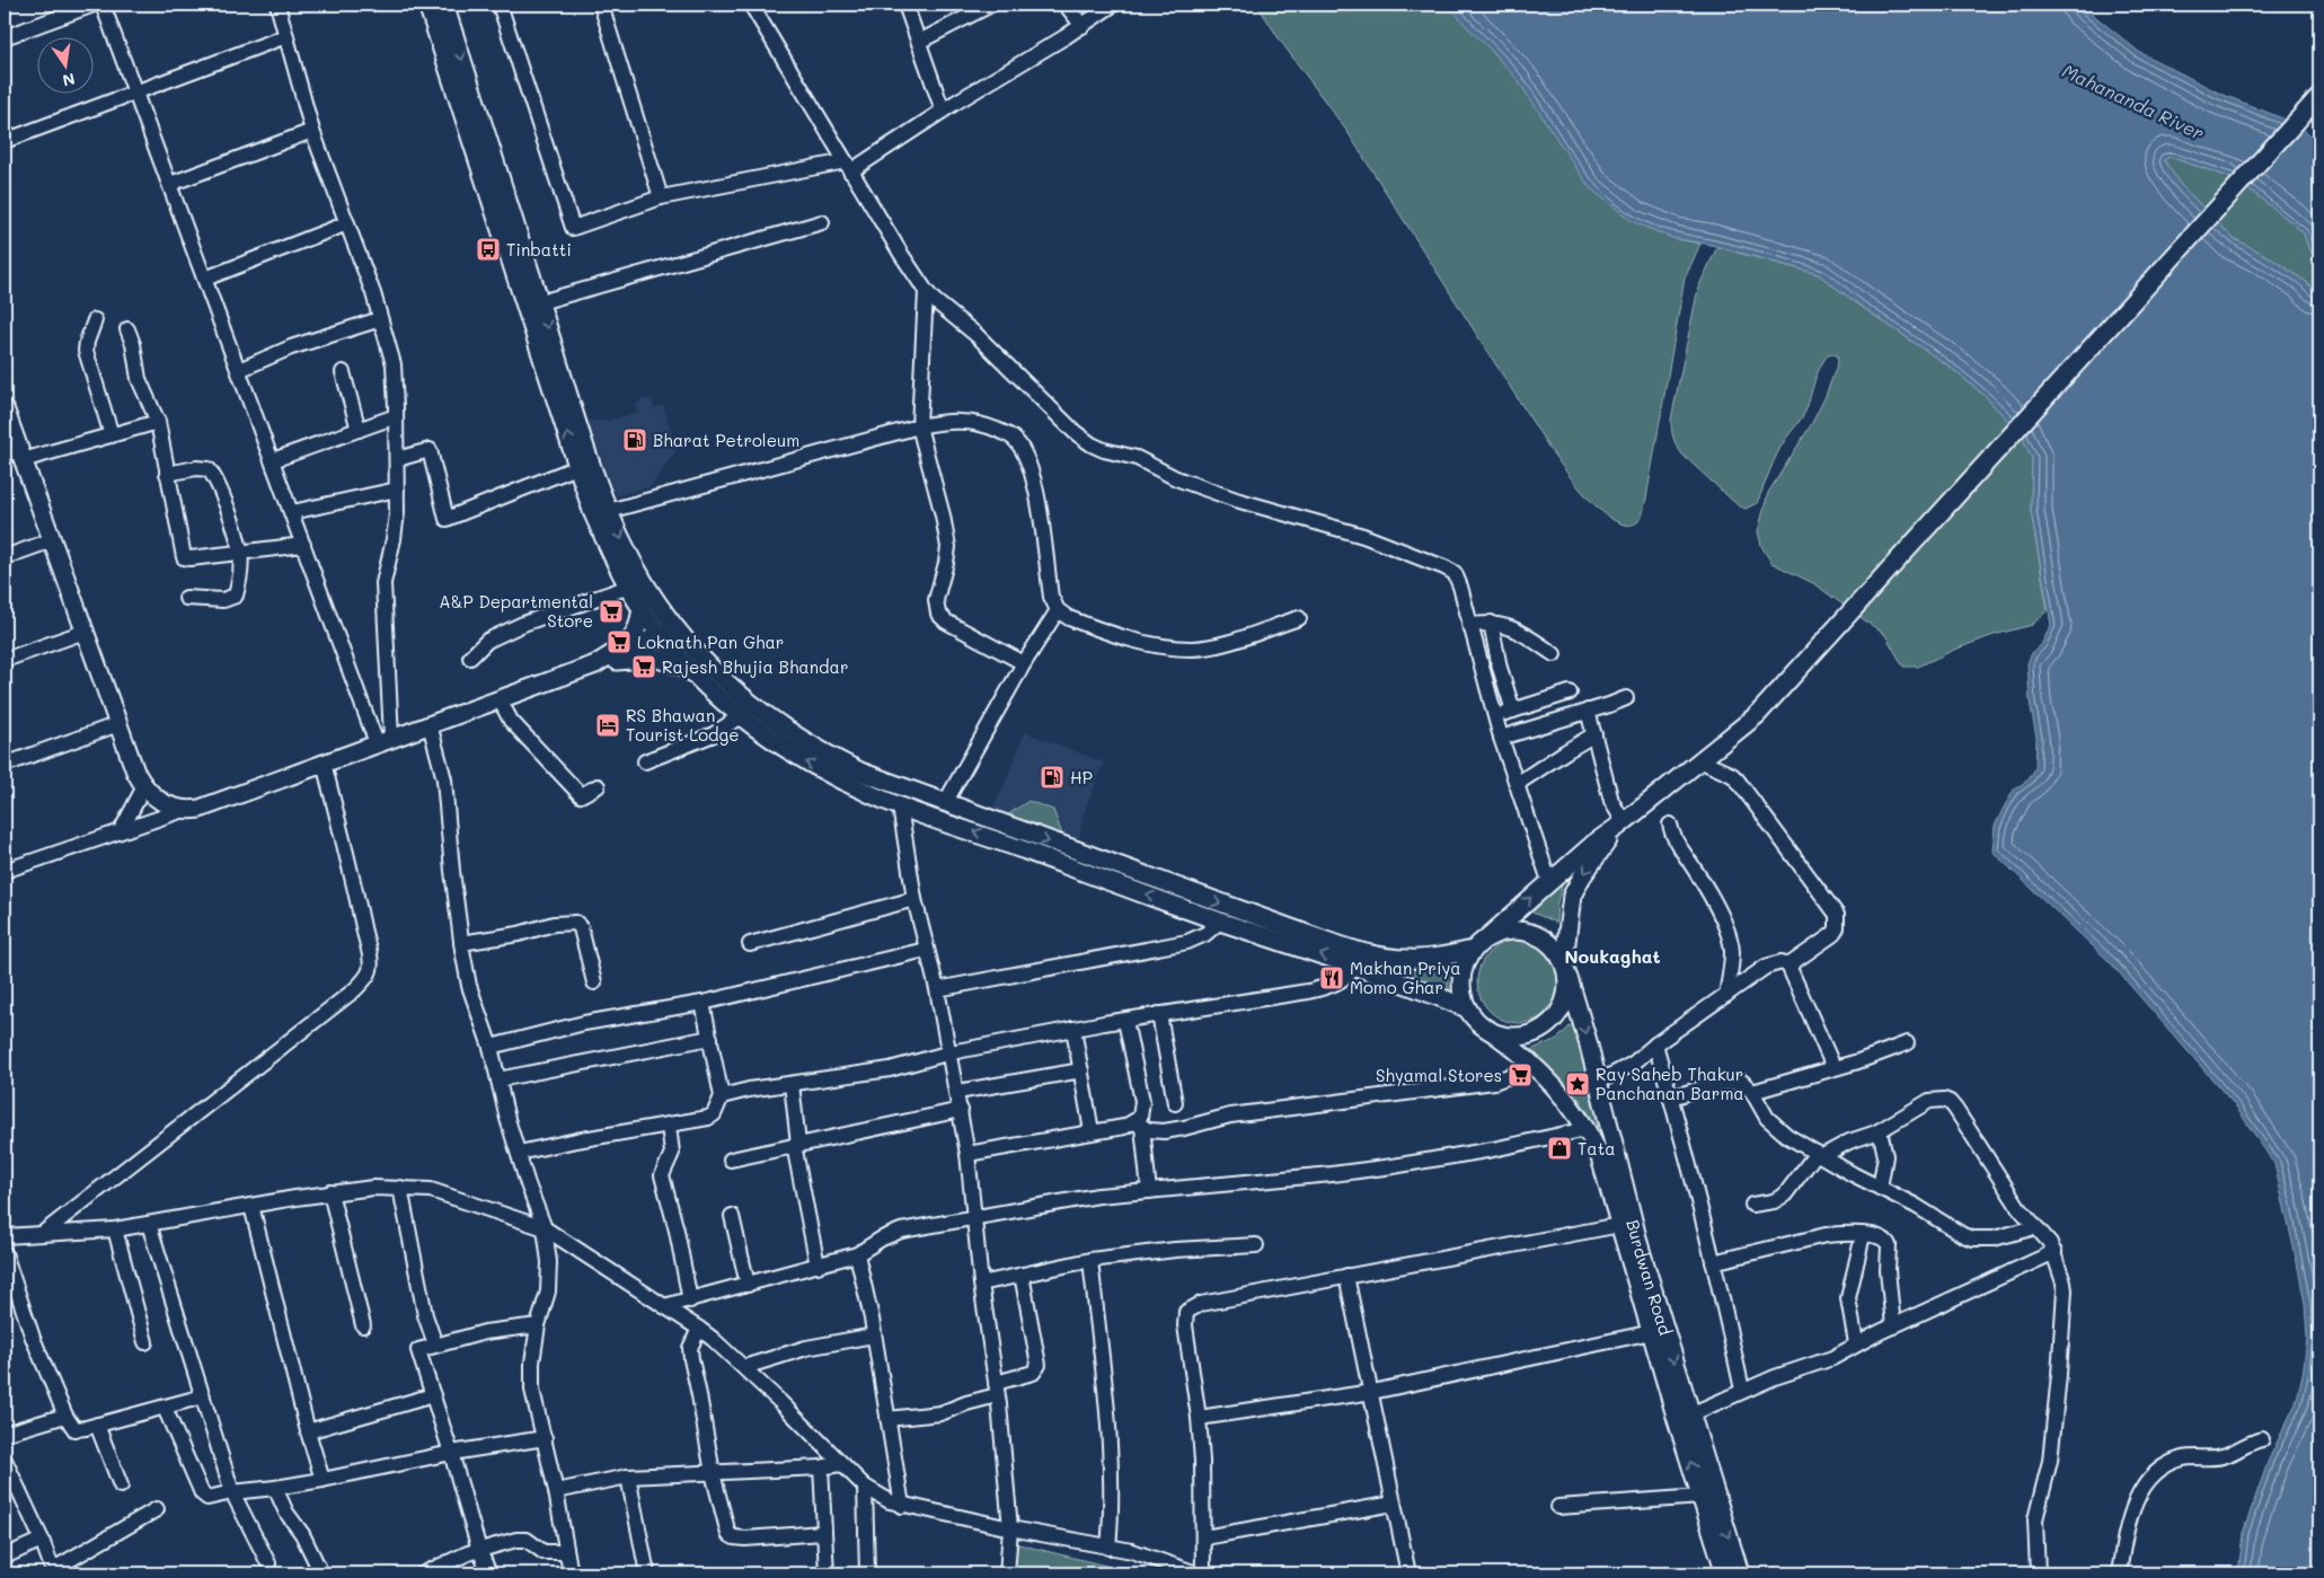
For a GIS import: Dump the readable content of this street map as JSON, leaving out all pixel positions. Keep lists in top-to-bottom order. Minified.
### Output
{"streets":{"main road":["Burdwan Road"]},"districts":["Noukaghat"],"water":["Mahananda River"],"places":{"bus stop":["Tinbatti"],"fuel station":["Bharat Petroleum","HP"],"supermarket":["A&P Departmental Store","Loknath Pan Ghar","Rajesh Bhujia Bhandar","Shyamal Stores"],"hotel":["RS Bhawan Tourist Lodge"],"restaurant":["Makhan Priya Momo Ghar"],"place":["Ray Saheb Thakur Panchanan Barma"],"shop":["Tata"]},"north":"bottom"}
